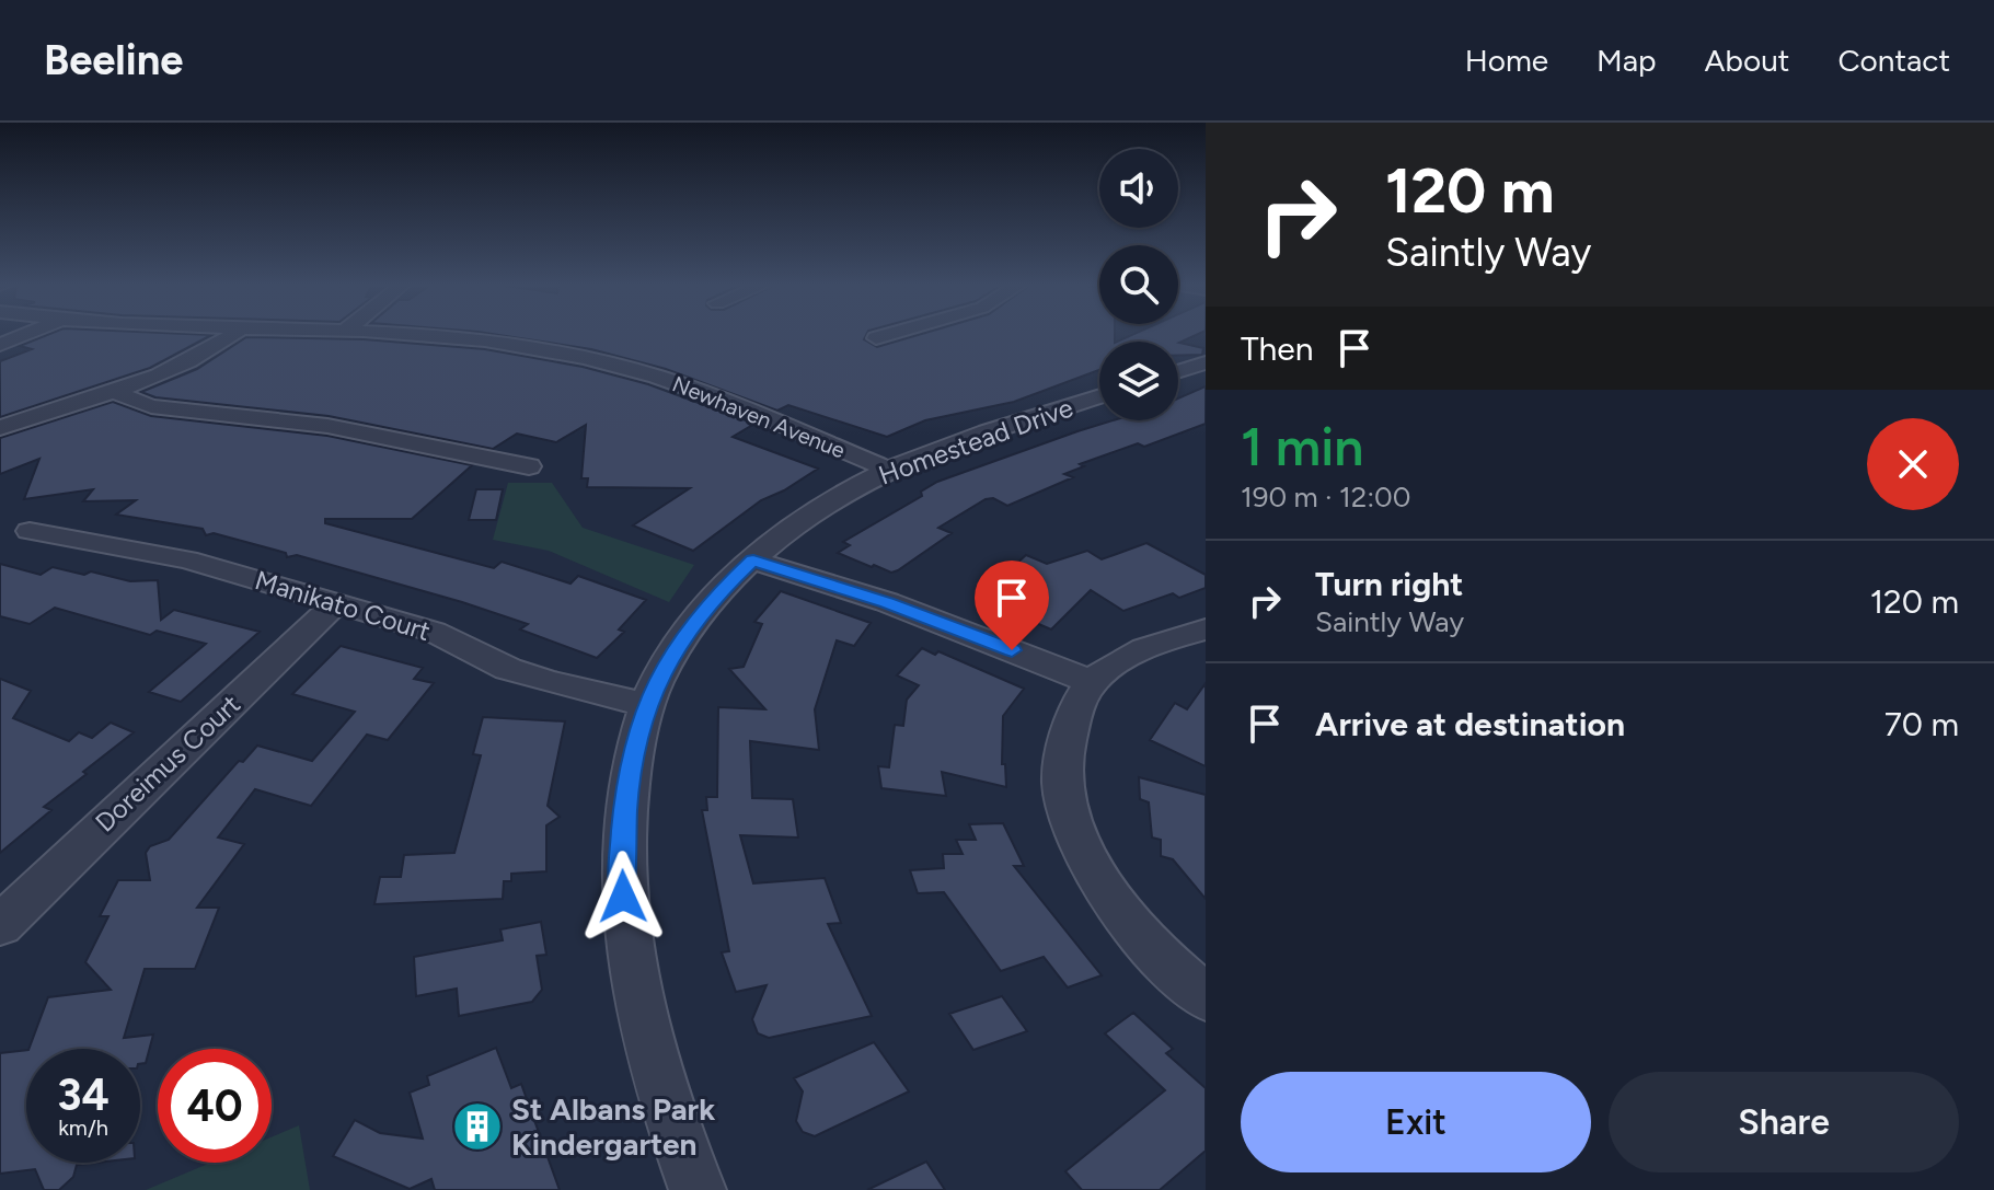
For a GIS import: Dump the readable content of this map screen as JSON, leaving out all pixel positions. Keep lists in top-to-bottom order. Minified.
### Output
{"streets":{"street":["Newhaven Avenue","Homestead Drive","Manikato Court","Doreimus Court"]},"crossings":[["Newhaven Avenue","Homestead Drive"],["Homestead Drive","Manikato Court"],["Manikato Court","Doreimus Court"]],"places":{"building":["St Albans Park Kindergarten"]},"page":{"header":"Beeline","nav":["Home","Map","About","Contact"],"turn":["120 m","Saintly Way"],"then":"Then","heading":["1 min","190 m · 12:00"],"list":[{"name":"Turn right","note":"Saintly Way","value":"120 m"},{"name":"Arrive at destination","value":"70 m"}],"speed":"34 km/h","limit":"40","buttons":["Exit","Share"]}}
